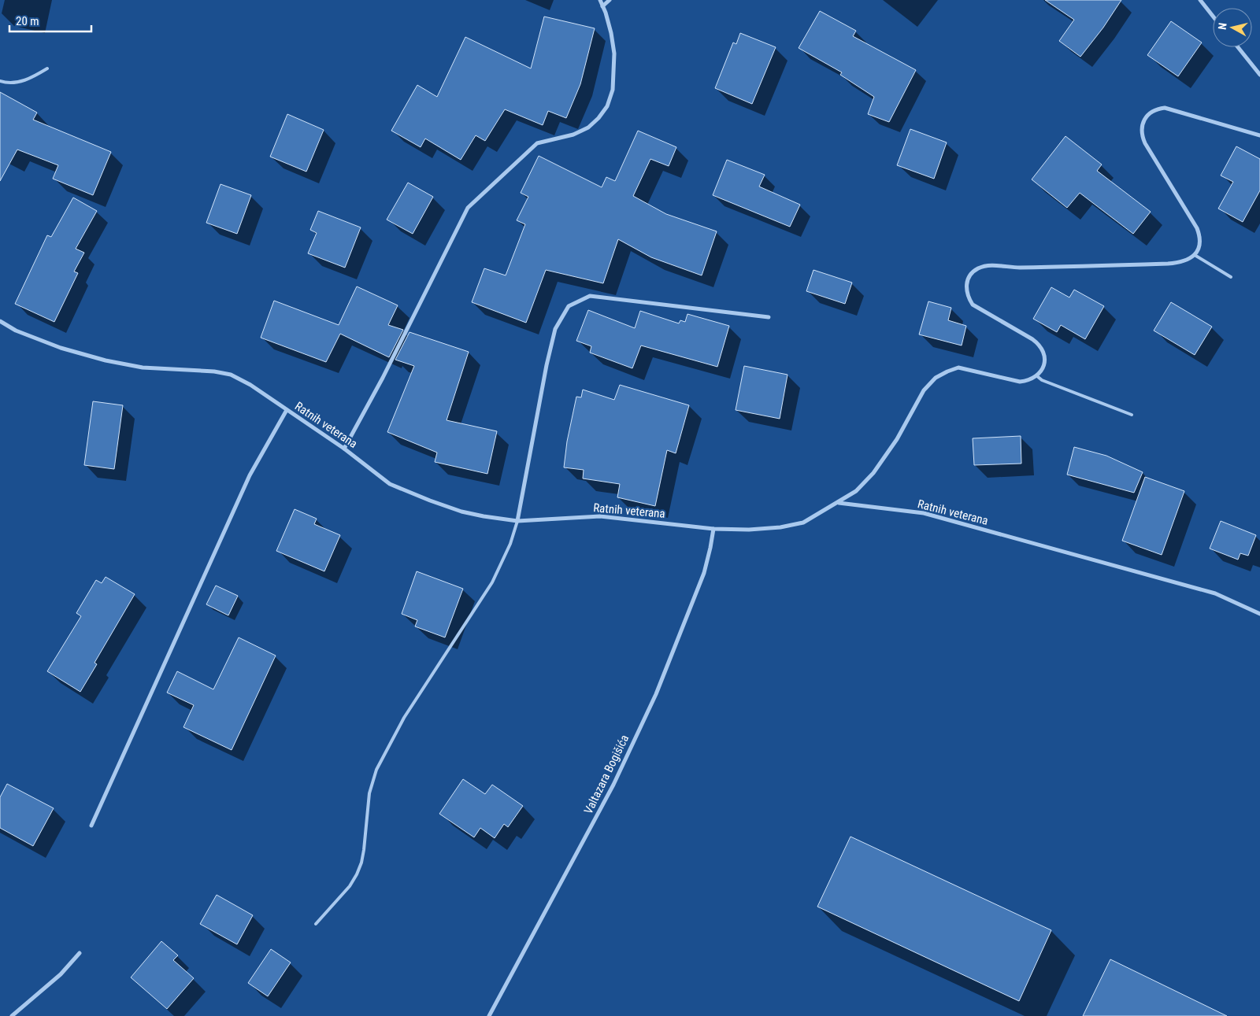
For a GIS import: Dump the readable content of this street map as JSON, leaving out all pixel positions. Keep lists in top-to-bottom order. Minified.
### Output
{"streets":{"street":["Ratnih veterana","Valtazara Bogišića"]},"crossings":[["Ratnih veterana","Valtazara Bogišića"]],"scale_bar":"20 m","north":"left"}
